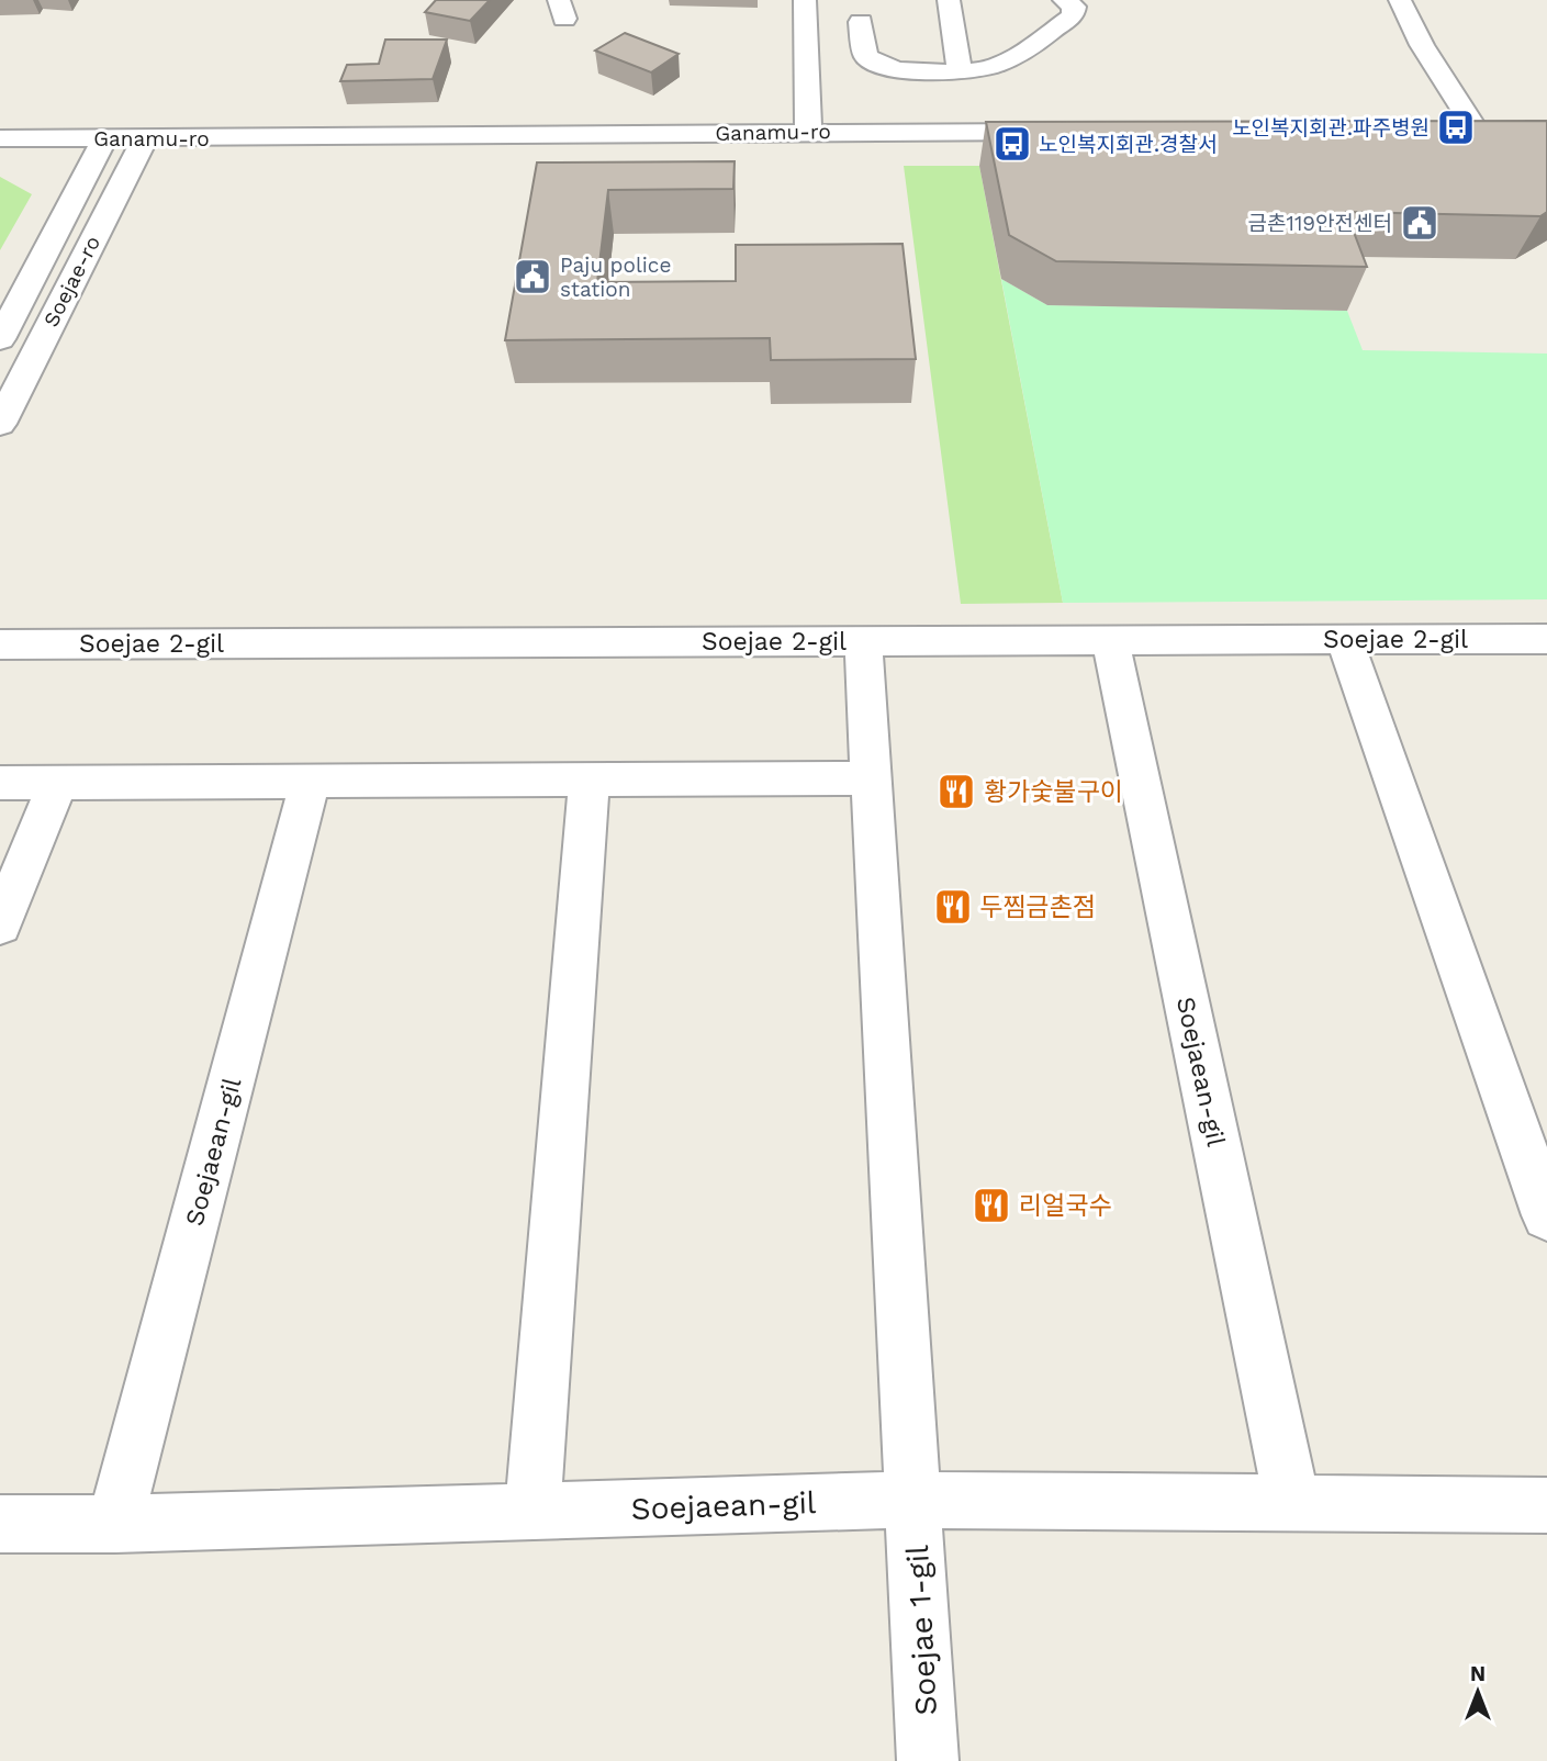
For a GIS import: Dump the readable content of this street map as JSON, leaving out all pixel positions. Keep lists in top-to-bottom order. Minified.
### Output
{"streets":{"street":["Ganamu-ro","Soejae-ro","Soejae 2-gil","Soejaean-gil","Soejae 1-gil"]},"crossings":[["Ganamu-ro","Soejae-ro"],["Soejae 2-gil","Soejaean-gil"],["Soejaean-gil","Soejae 1-gil"]],"places":{"bus stop":["노인복지회관.파주병원","노인복지회관.경찰서"],"public building":["금촌119안전센터","Paju police station"],"restaurant":["황가숯불구이","두찜금촌점","리얼국수"]},"north":"top"}
